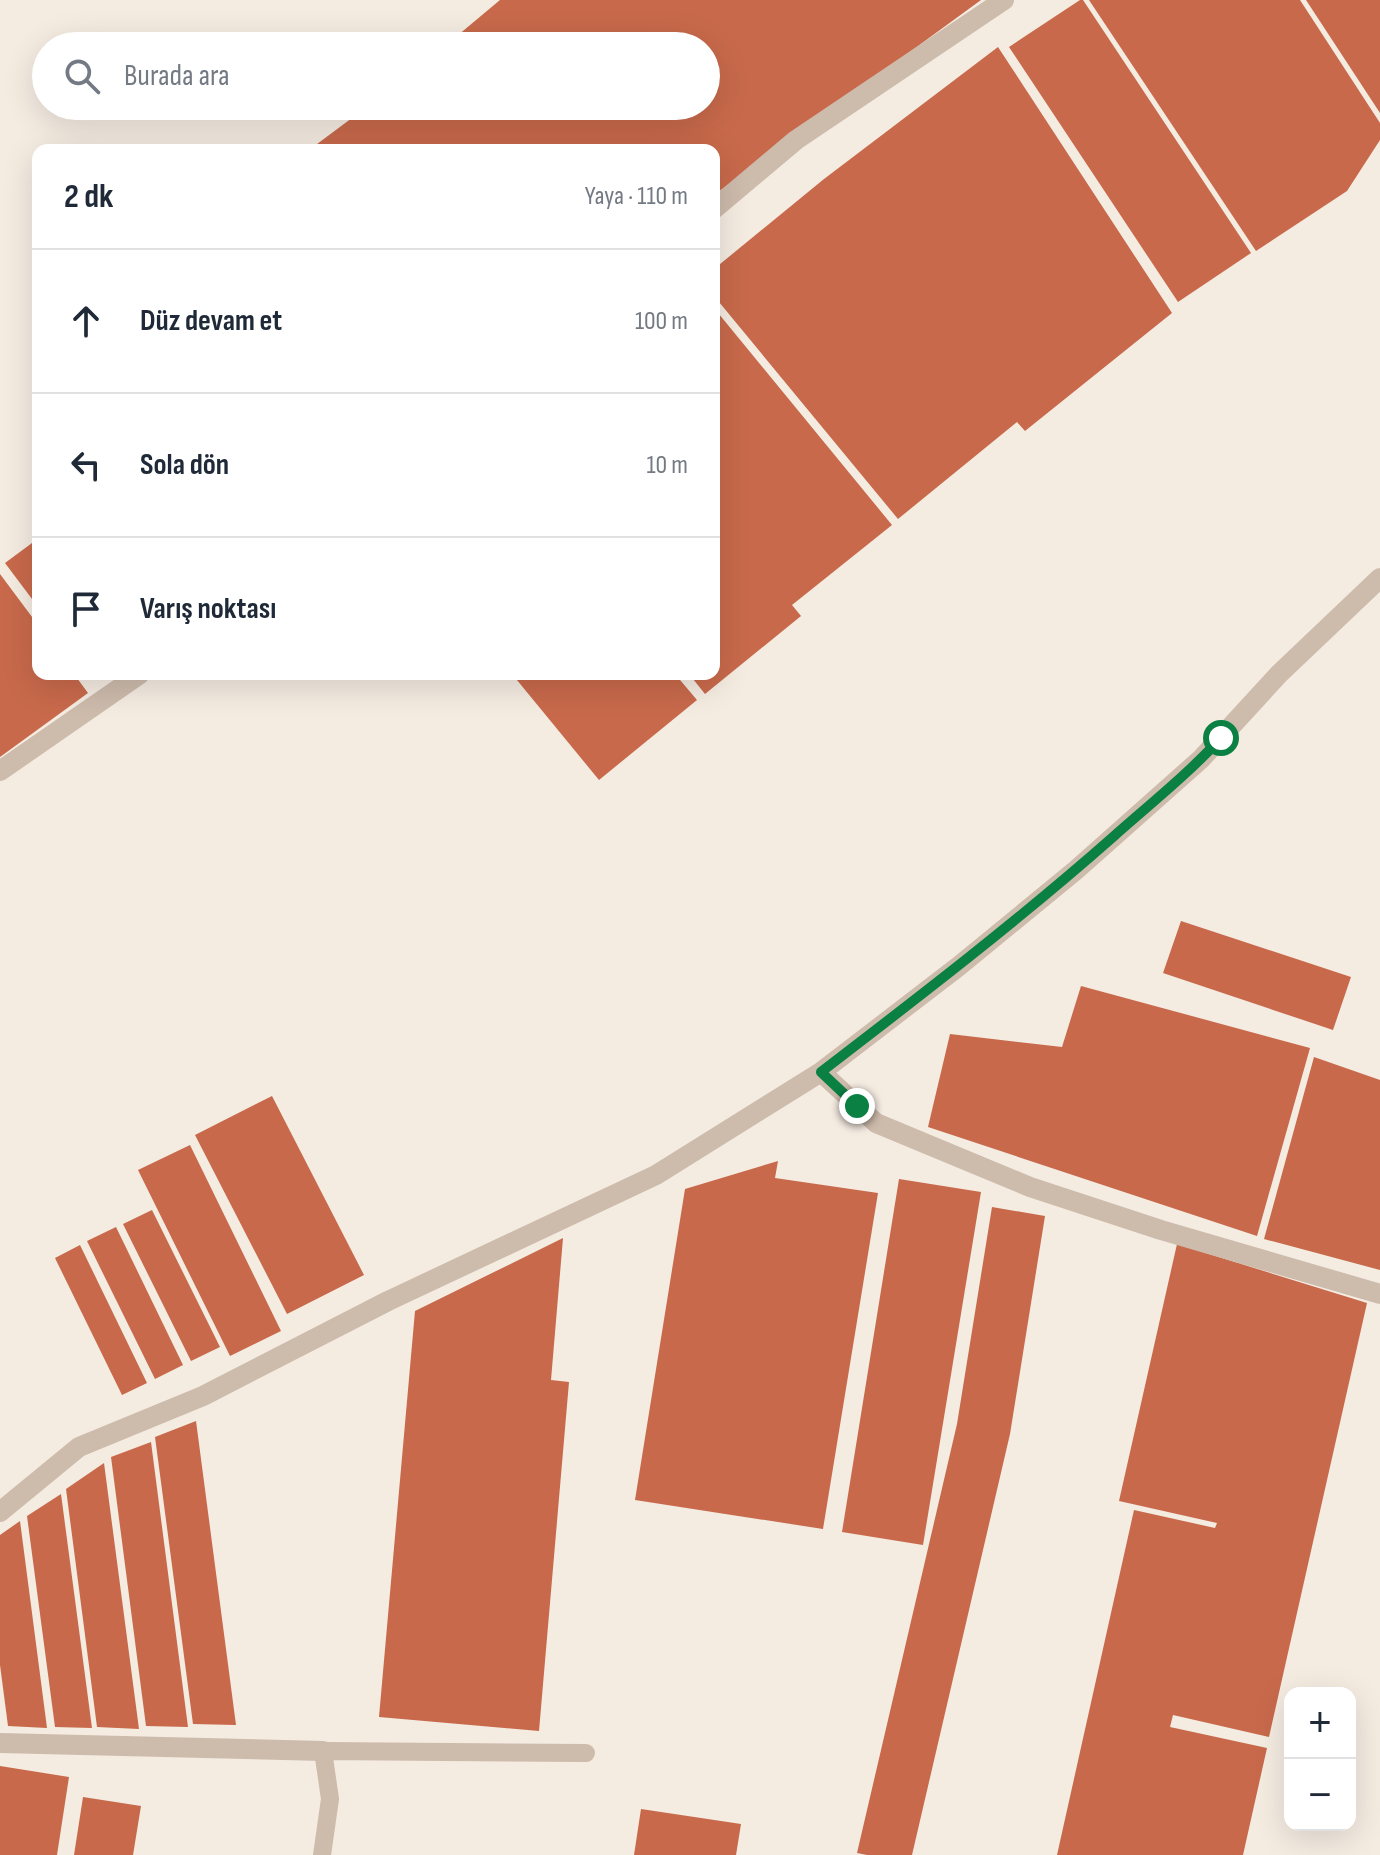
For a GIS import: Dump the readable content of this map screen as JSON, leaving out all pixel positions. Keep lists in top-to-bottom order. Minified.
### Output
{"page":{"search":"Burada ara","heading":["2 dk","Yaya · 110 m"],"list":[["Düz devam et","100 m"],["Sola dön","10 m"],"Varış noktası"],"map_buttons":["+","−"]}}
